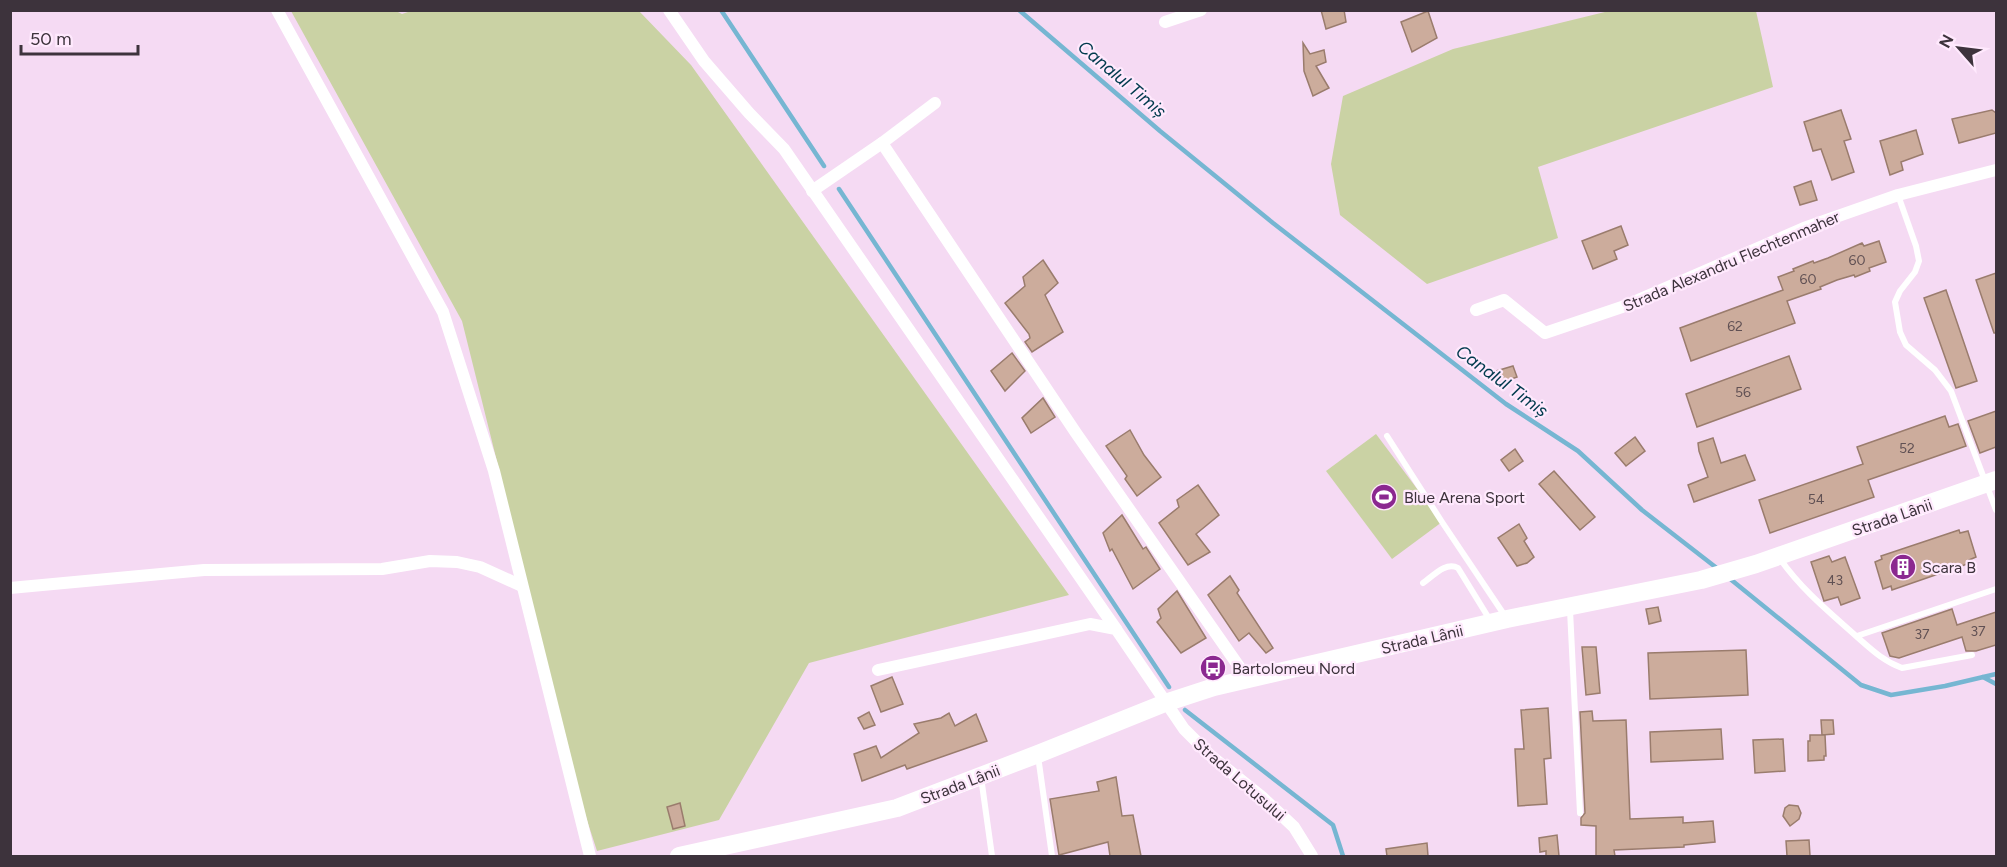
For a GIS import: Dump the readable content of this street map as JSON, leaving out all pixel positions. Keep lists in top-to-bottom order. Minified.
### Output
{"streets":{"main road":["Strada Lânii"],"street":["Strada Alexandru Flechtenmaher","Strada Lotusului"]},"crossings":[["Strada Lânii","Strada Lotusului"]],"water":["Canalul Timiș"],"places":{"sports":["Blue Arena Sport"],"building":["Scara B"],"bus stop":["Bartolomeu Nord"]},"house_numbers":["60","60","62","56","52","54","43","37","37"],"scale_bar":"50 m","north":"top left"}
